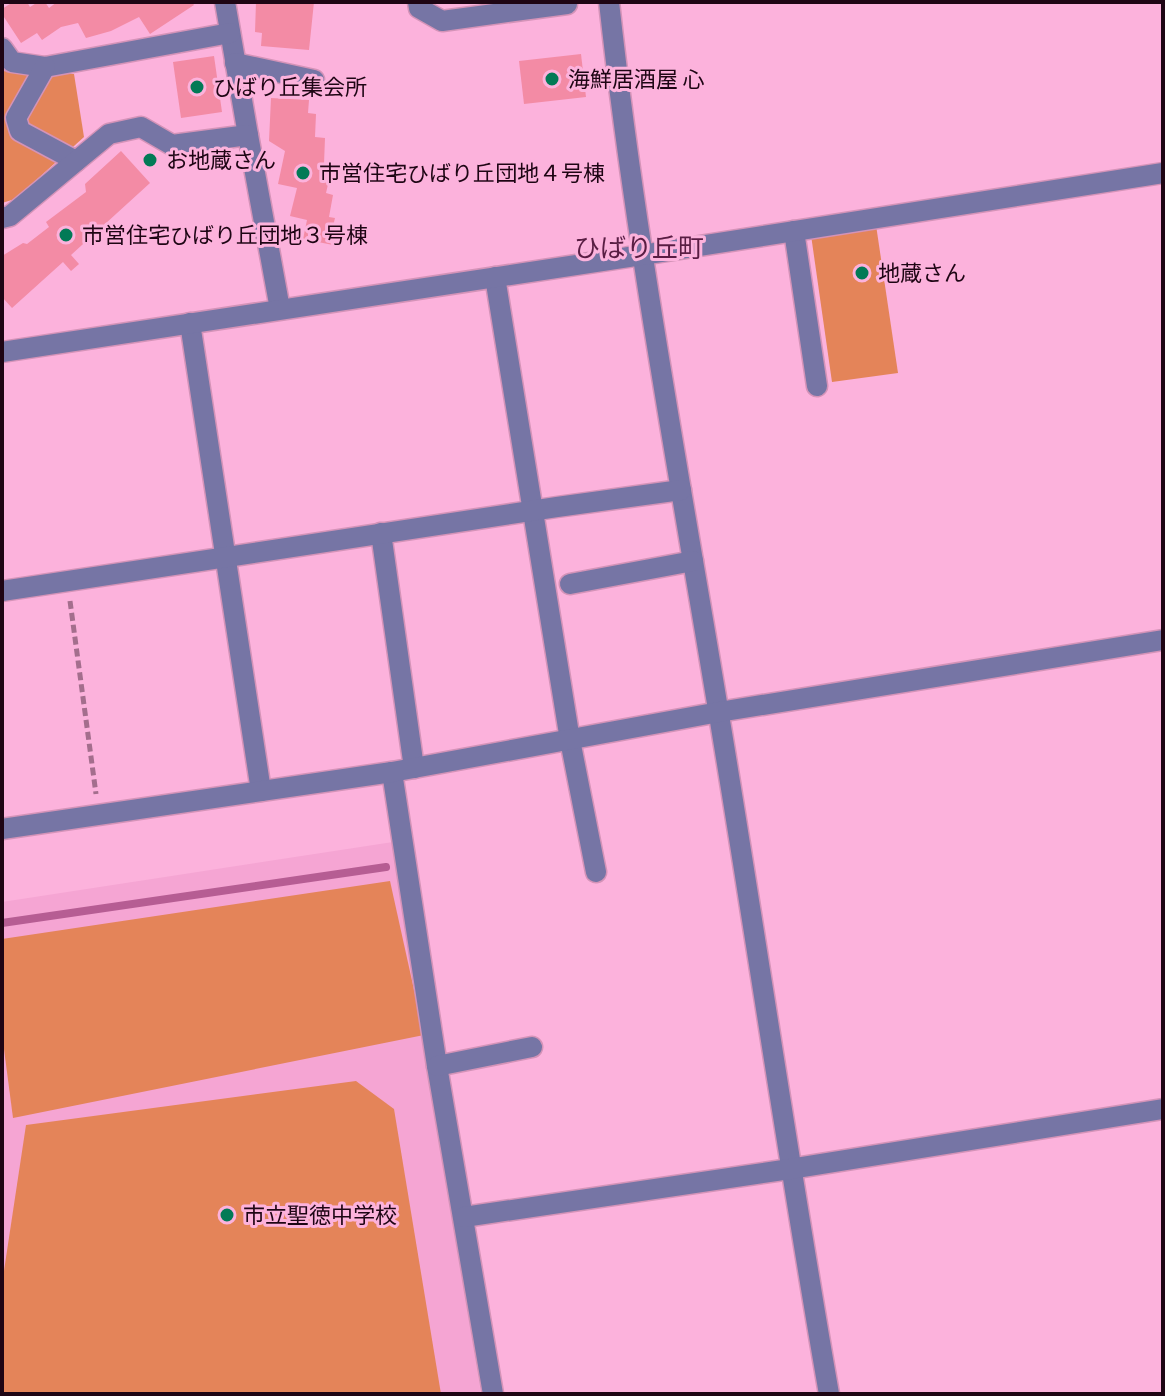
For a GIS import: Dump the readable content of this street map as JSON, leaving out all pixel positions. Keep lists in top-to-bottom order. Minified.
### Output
{"districts":["ひばり丘町"],"places":["海鮮居酒屋 心","ひばり丘集会所","お地蔵さん","市営住宅ひばり丘団地４号棟","市営住宅ひばり丘団地３号棟","地蔵さん","市立聖徳中学校"]}
